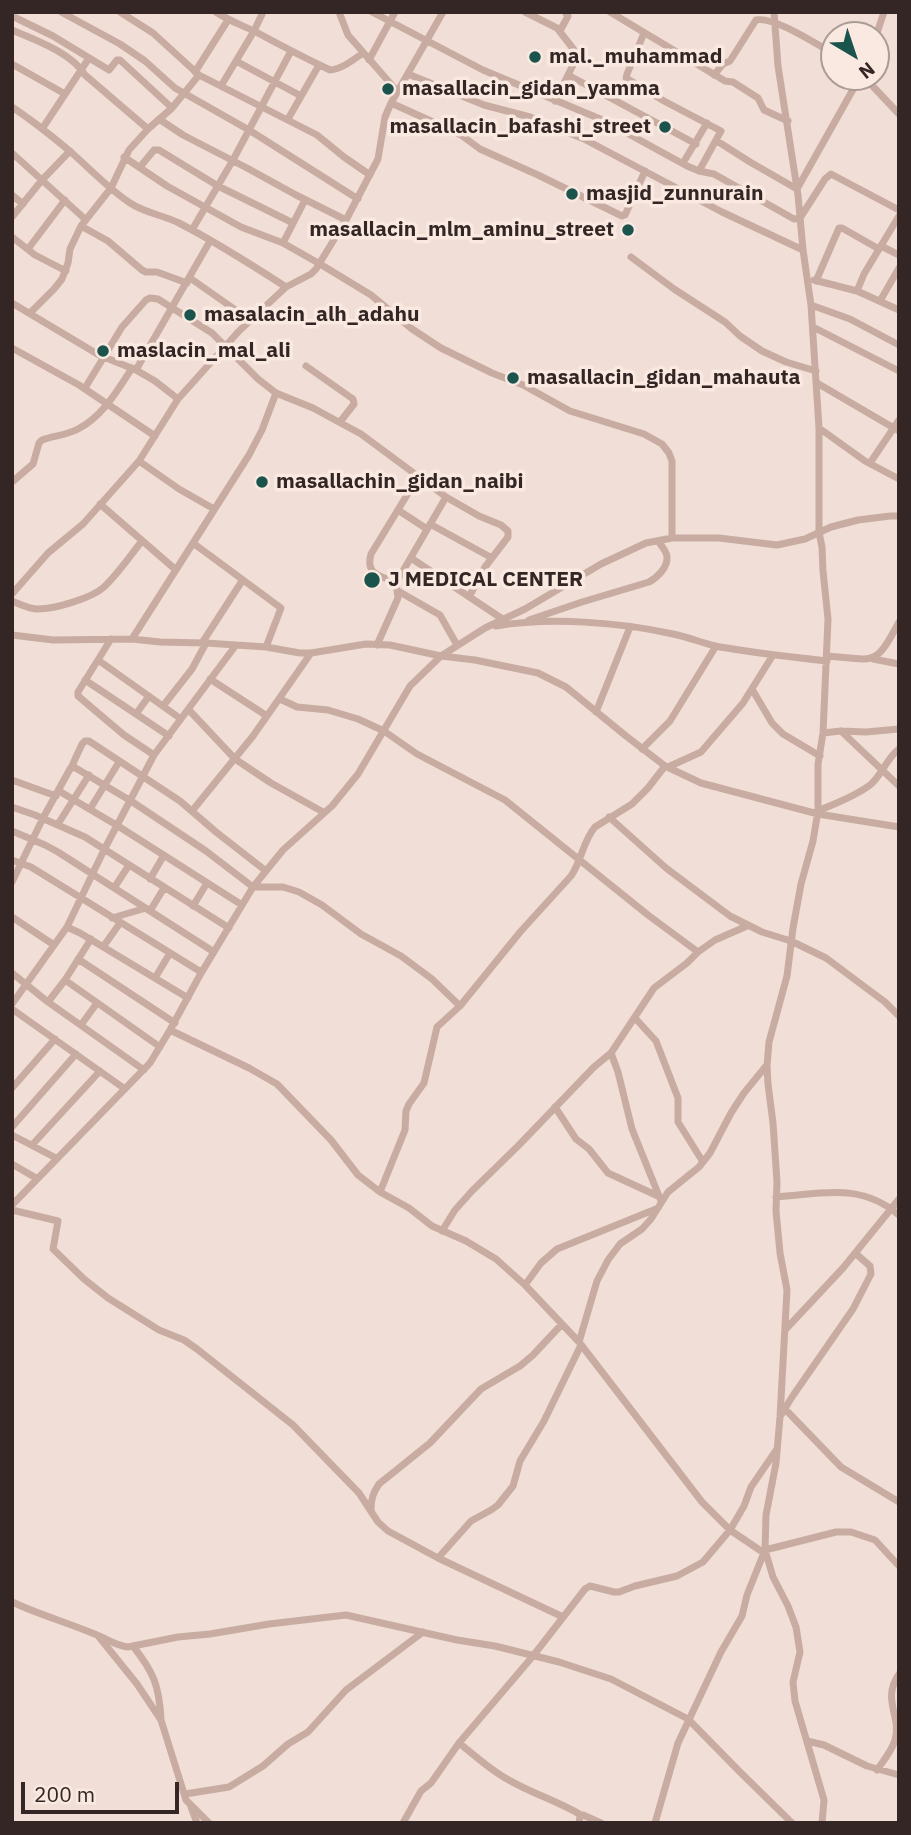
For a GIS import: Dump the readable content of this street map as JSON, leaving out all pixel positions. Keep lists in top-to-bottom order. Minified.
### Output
{"places":["mal._muhammad","masallacin_gidan_yamma","masallacin_bafashi_street","masjid_zunnurain","masallacin_mlm_aminu_street","masalacin_alh_adahu","maslacin_mal_ali","masallacin_gidan_mahauta","masallachin_gidan_naibi","J MEDICAL CENTER"],"scale_bar":"200 m","north":"bottom right"}
